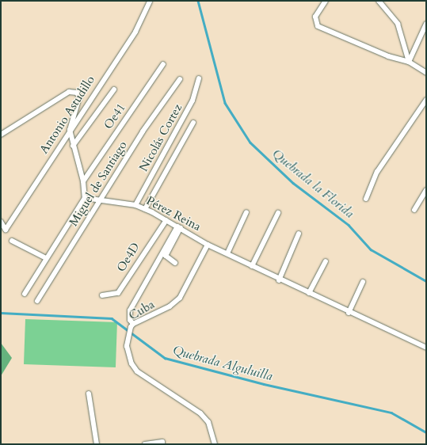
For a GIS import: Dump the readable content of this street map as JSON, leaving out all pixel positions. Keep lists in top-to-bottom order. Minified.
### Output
{"streets":{"street":["Antonio Astudillo","Oe41","Nicolás Cortez","Miguel de Santiago","Pérez Reina","Oe4D","Cuba"]},"crossings":[["Nicolás Cortez","Pérez Reina"],["Miguel de Santiago","Pérez Reina"],["Pérez Reina","Oe4D"],["Pérez Reina","Cuba"]],"water":["Quebrada la Florida","Quebrada Alguluilla"]}
